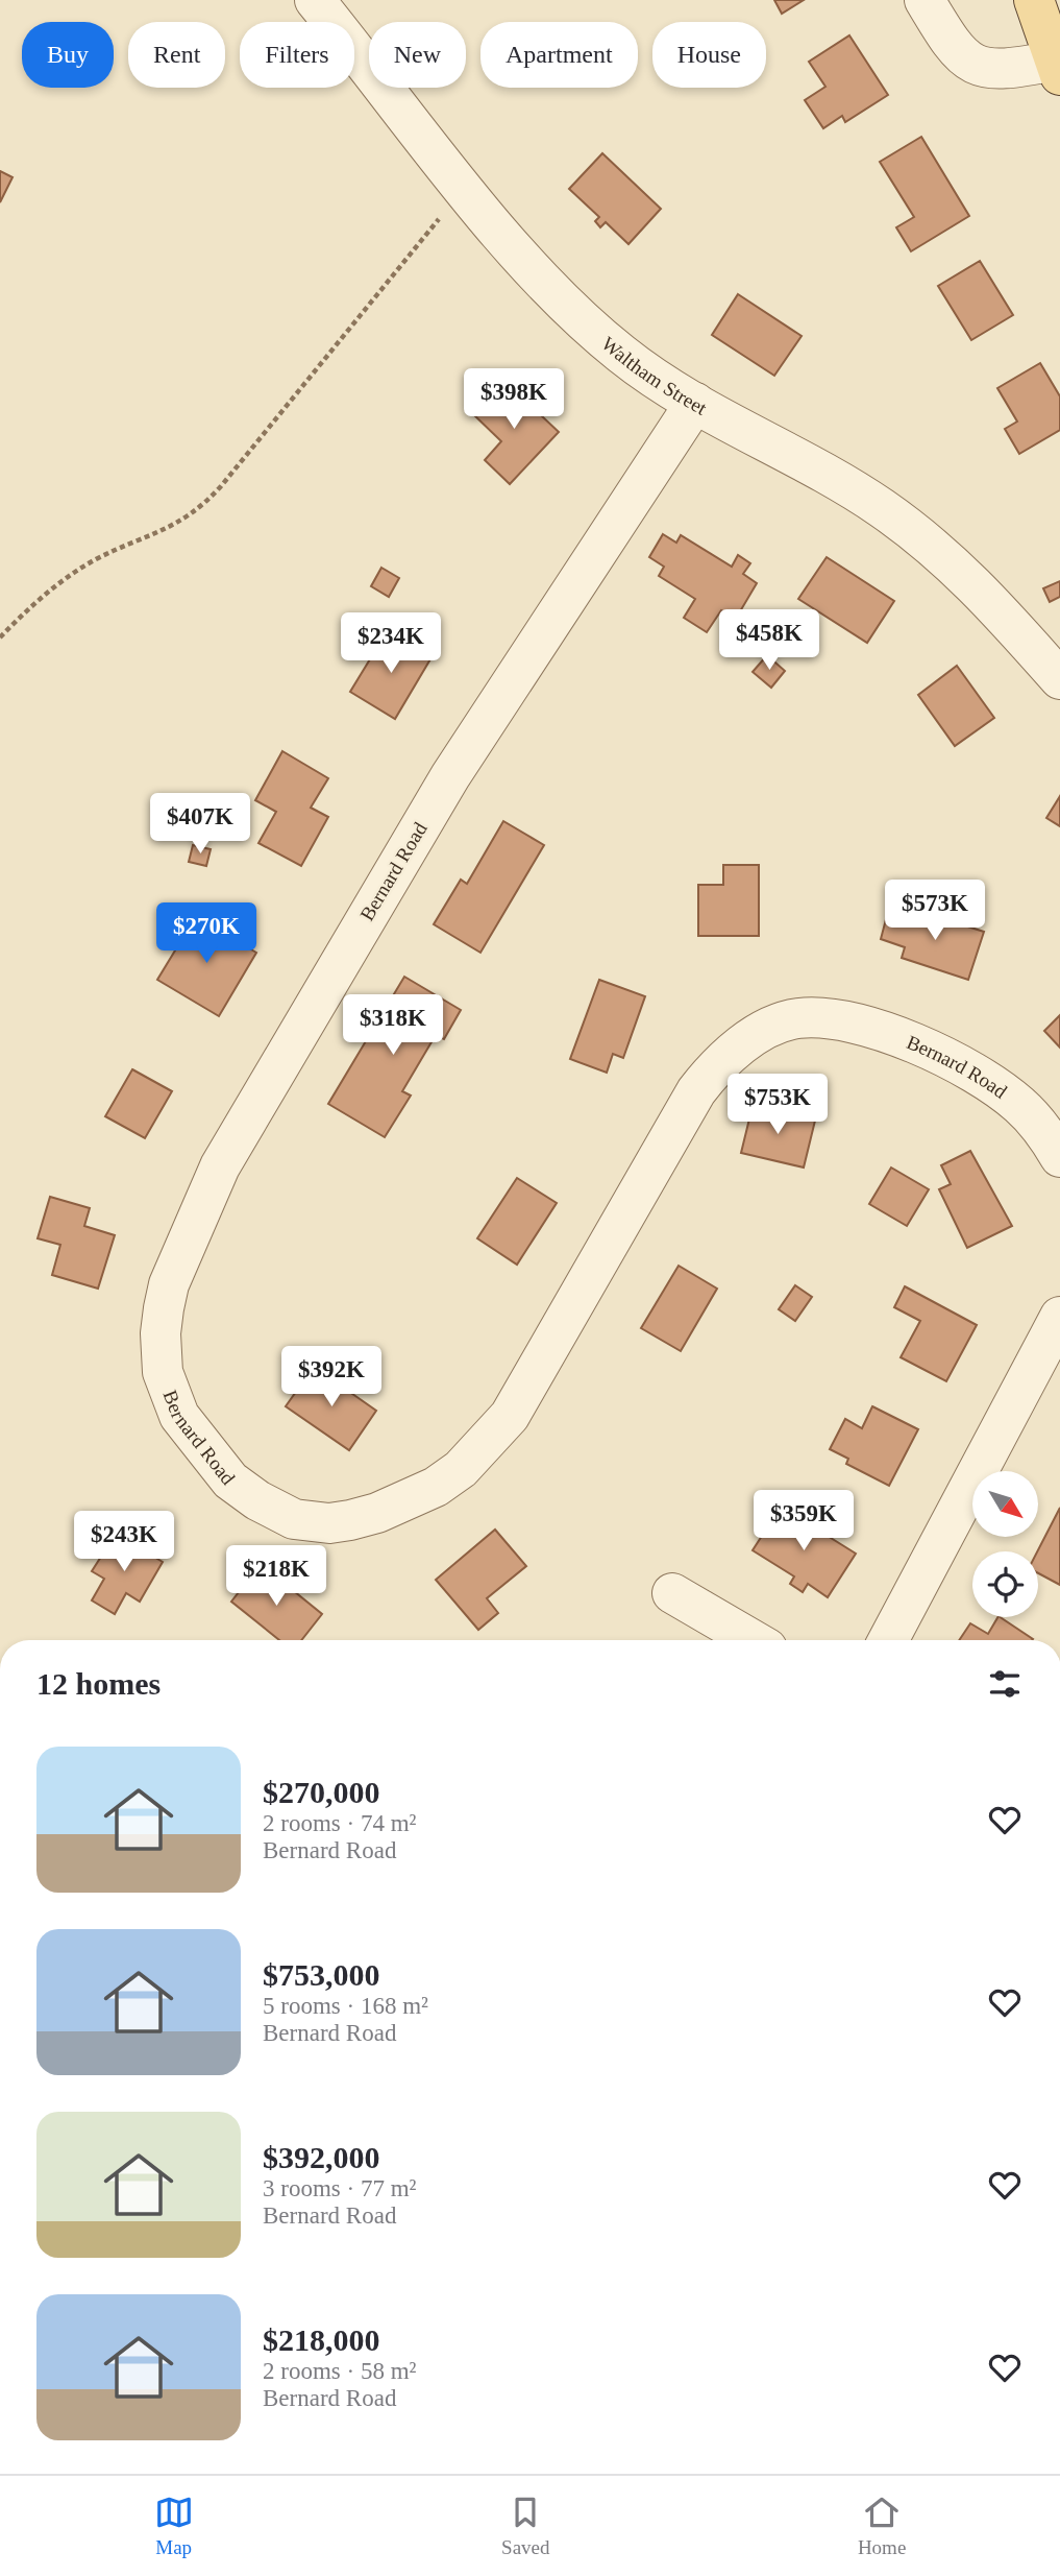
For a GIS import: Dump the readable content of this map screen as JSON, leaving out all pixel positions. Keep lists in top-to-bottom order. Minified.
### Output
{"streets":{"street":["Waltham Street","Bernard Road"]},"crossings":[["Waltham Street","Bernard Road"]],"north":"bottom right","page":{"chip":["Buy","Rent","Filters","New","Apartment","House"],"price":["$398K","$458K","$234K","$407K","$573K","$270K","$318K","$753K","$392K","$359K","$243K","$218K"],"heading":"12 homes","list":[{"name":"$270,000","note":"2 rooms · 74 m² · Bernard Road"},{"name":"$753,000","note":"5 rooms · 168 m² · Bernard Road"},{"name":"$392,000","note":"3 rooms · 77 m² · Bernard Road"},{"name":"$218,000","note":"2 rooms · 58 m² · Bernard Road"}],"tabs":["Map","Saved","Home"]}}
